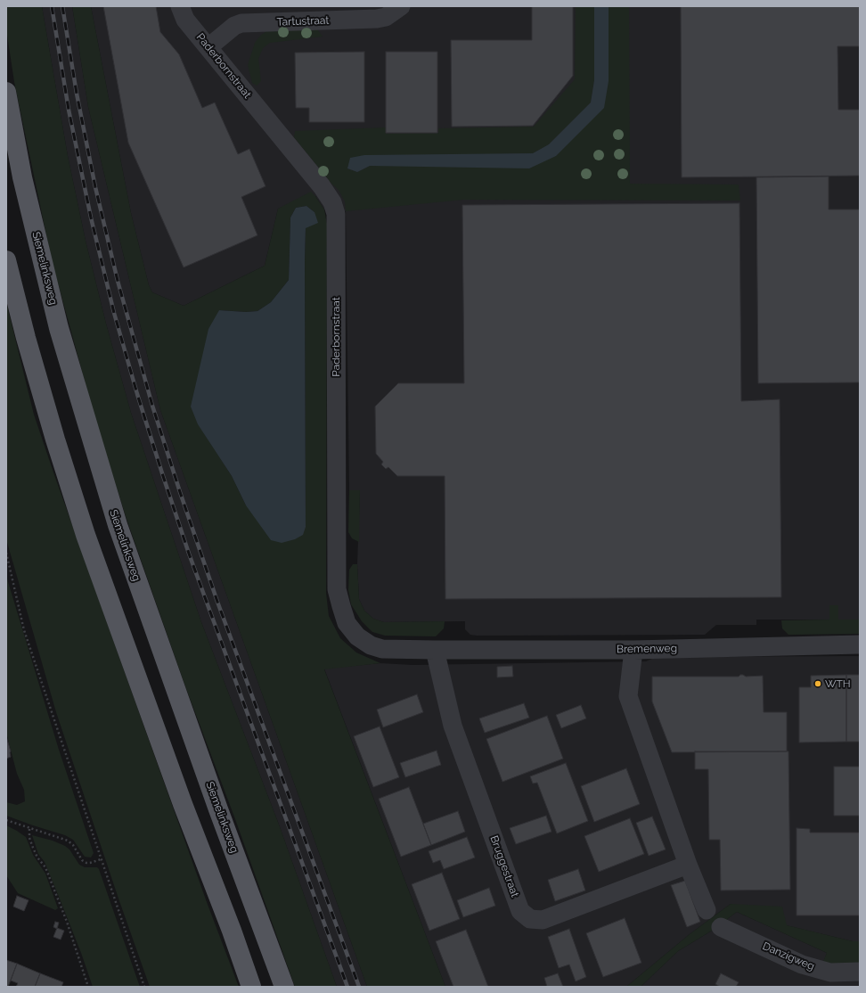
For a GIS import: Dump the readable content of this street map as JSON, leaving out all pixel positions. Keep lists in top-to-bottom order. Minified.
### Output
{"streets":{"main road":["Siemelinksweg"],"street":["Tartustraat","Paderbornstraat","Bremenweg","Bruggestraat","Danzigweg"]},"crossings":[["Tartustraat","Paderbornstraat"],["Paderbornstraat","Bremenweg"],["Paderbornstraat","Bruggestraat"],["Bremenweg","Bruggestraat"]],"places":["WTH"]}
